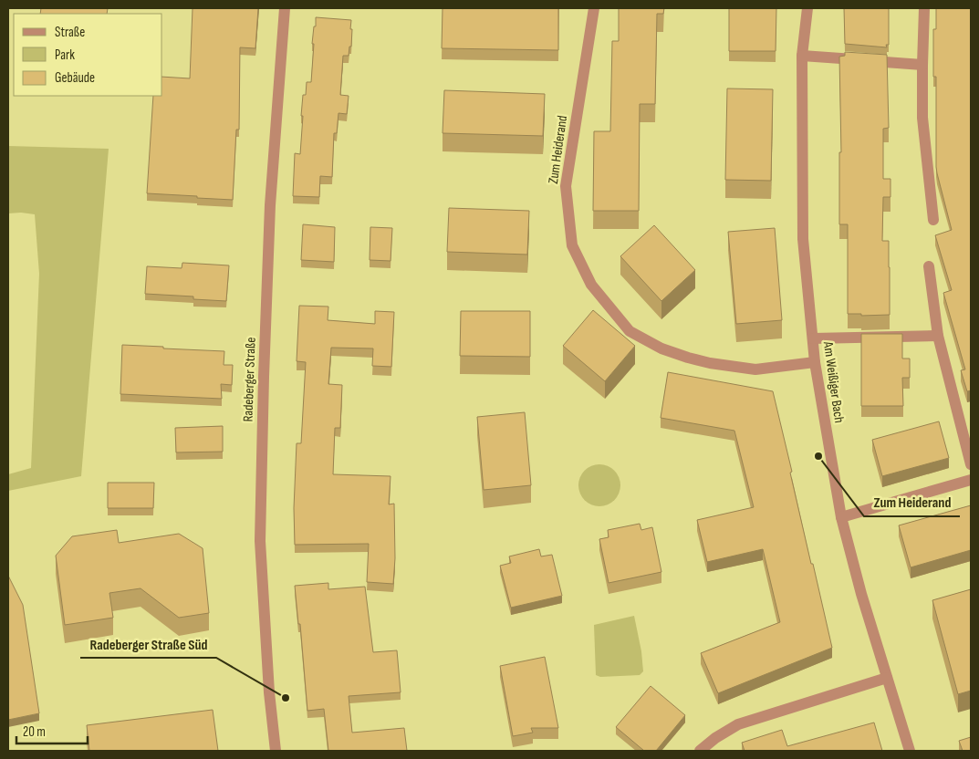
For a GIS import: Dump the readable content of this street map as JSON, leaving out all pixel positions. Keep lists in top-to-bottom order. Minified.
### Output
{"streets":{"street":["Zum Heiderand","Radeberger Straße","Am Weißiger Bach"]},"crossings":[["Zum Heiderand","Am Weißiger Bach"]],"places":["Zum Heiderand","Radeberger Straße Süd"],"legend":["Straße","Park","Gebäude"],"scale_bar":"20 m"}
